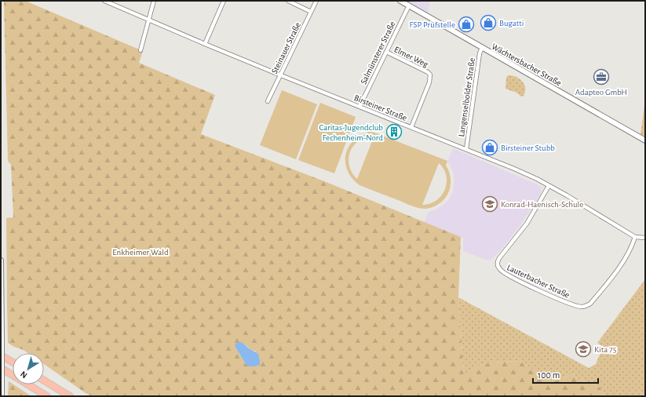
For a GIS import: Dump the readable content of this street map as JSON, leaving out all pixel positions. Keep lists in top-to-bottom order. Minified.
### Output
{"streets":{"street":["Steinauer Straße","Salmünsterer Straße","Elmer Weg","Wächtersbacher Straße","Langenselbolder Straße","Birsteiner Straße","Lauterbacher Straße"]},"crossings":[["Steinauer Straße","Birsteiner Straße"],["Salmünsterer Straße","Elmer Weg"],["Salmünsterer Straße","Wächtersbacher Straße"],["Salmünsterer Straße","Birsteiner Straße"],["Elmer Weg","Birsteiner Straße"],["Wächtersbacher Straße","Langenselbolder Straße"],["Langenselbolder Straße","Birsteiner Straße"],["Birsteiner Straße","Lauterbacher Straße"]],"parks":["Enkheimer Wald"],"places":{"shop":["Bugatti","FSP Prüfstelle","Birsteiner Stubb"],"office":["Adapteo GmbH"],"building":["Caritas-Jugendclub Fechenheim-Nord"],"school or university":["Konrad-Haenisch-Schule","Kita 75"]},"scale_bar":"100 m","north":"bottom left"}
